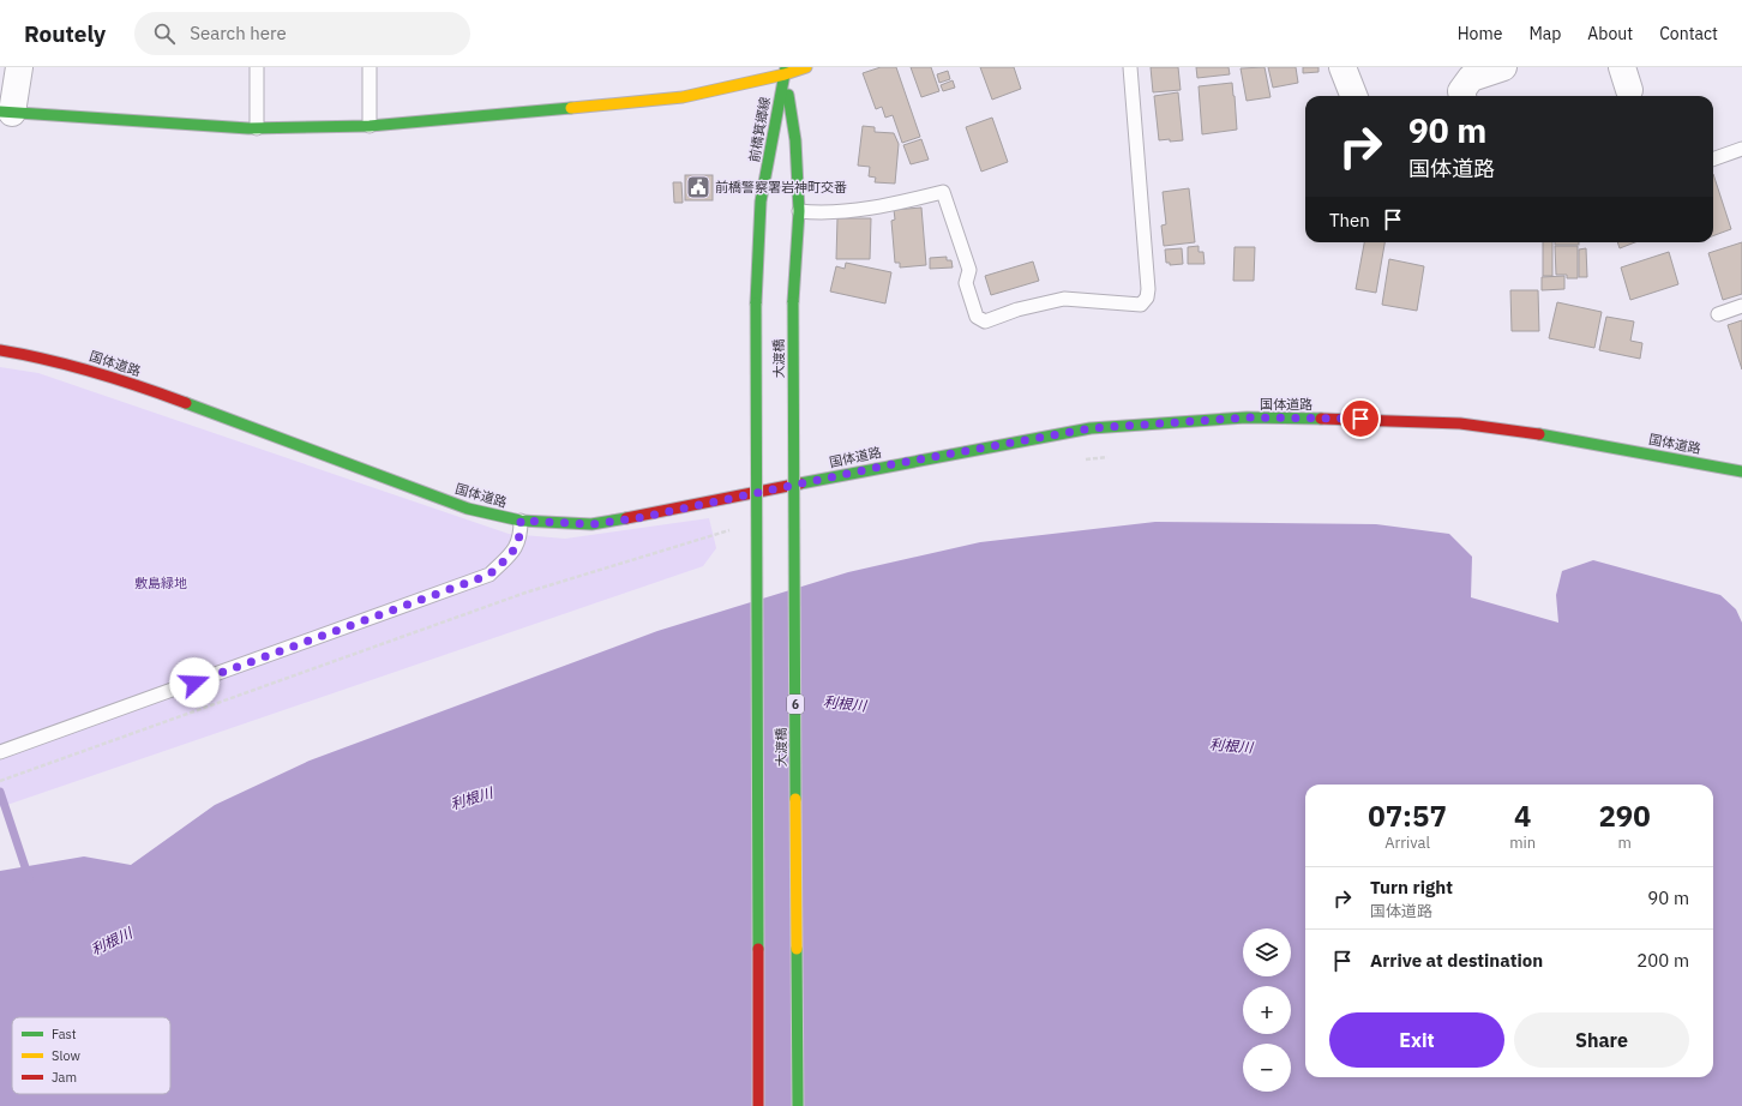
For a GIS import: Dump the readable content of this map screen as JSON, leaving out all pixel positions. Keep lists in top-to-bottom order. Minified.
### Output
{"streets":{"street":["前橋箕郷線","大渡橋","国体道路","6"]},"crossings":[["前橋箕郷線","大渡橋"]],"water":["利根川"],"parks":["敷島緑地"],"places":{"public building":["前橋警察署岩神町交番"]},"legend":["Fast","Slow","Jam"],"page":{"header":"Routely","search":"Search here","nav":["Home","Map","About","Contact"],"turn":["90 m","国体道路"],"then":"Then","eta":["07:57","Arrival","4","min","290","m"],"list":[{"name":"Turn right","note":"国体道路","value":"90 m"},{"name":"Arrive at destination","value":"200 m"}],"map_buttons":["+","−"],"buttons":["Exit","Share"]}}
